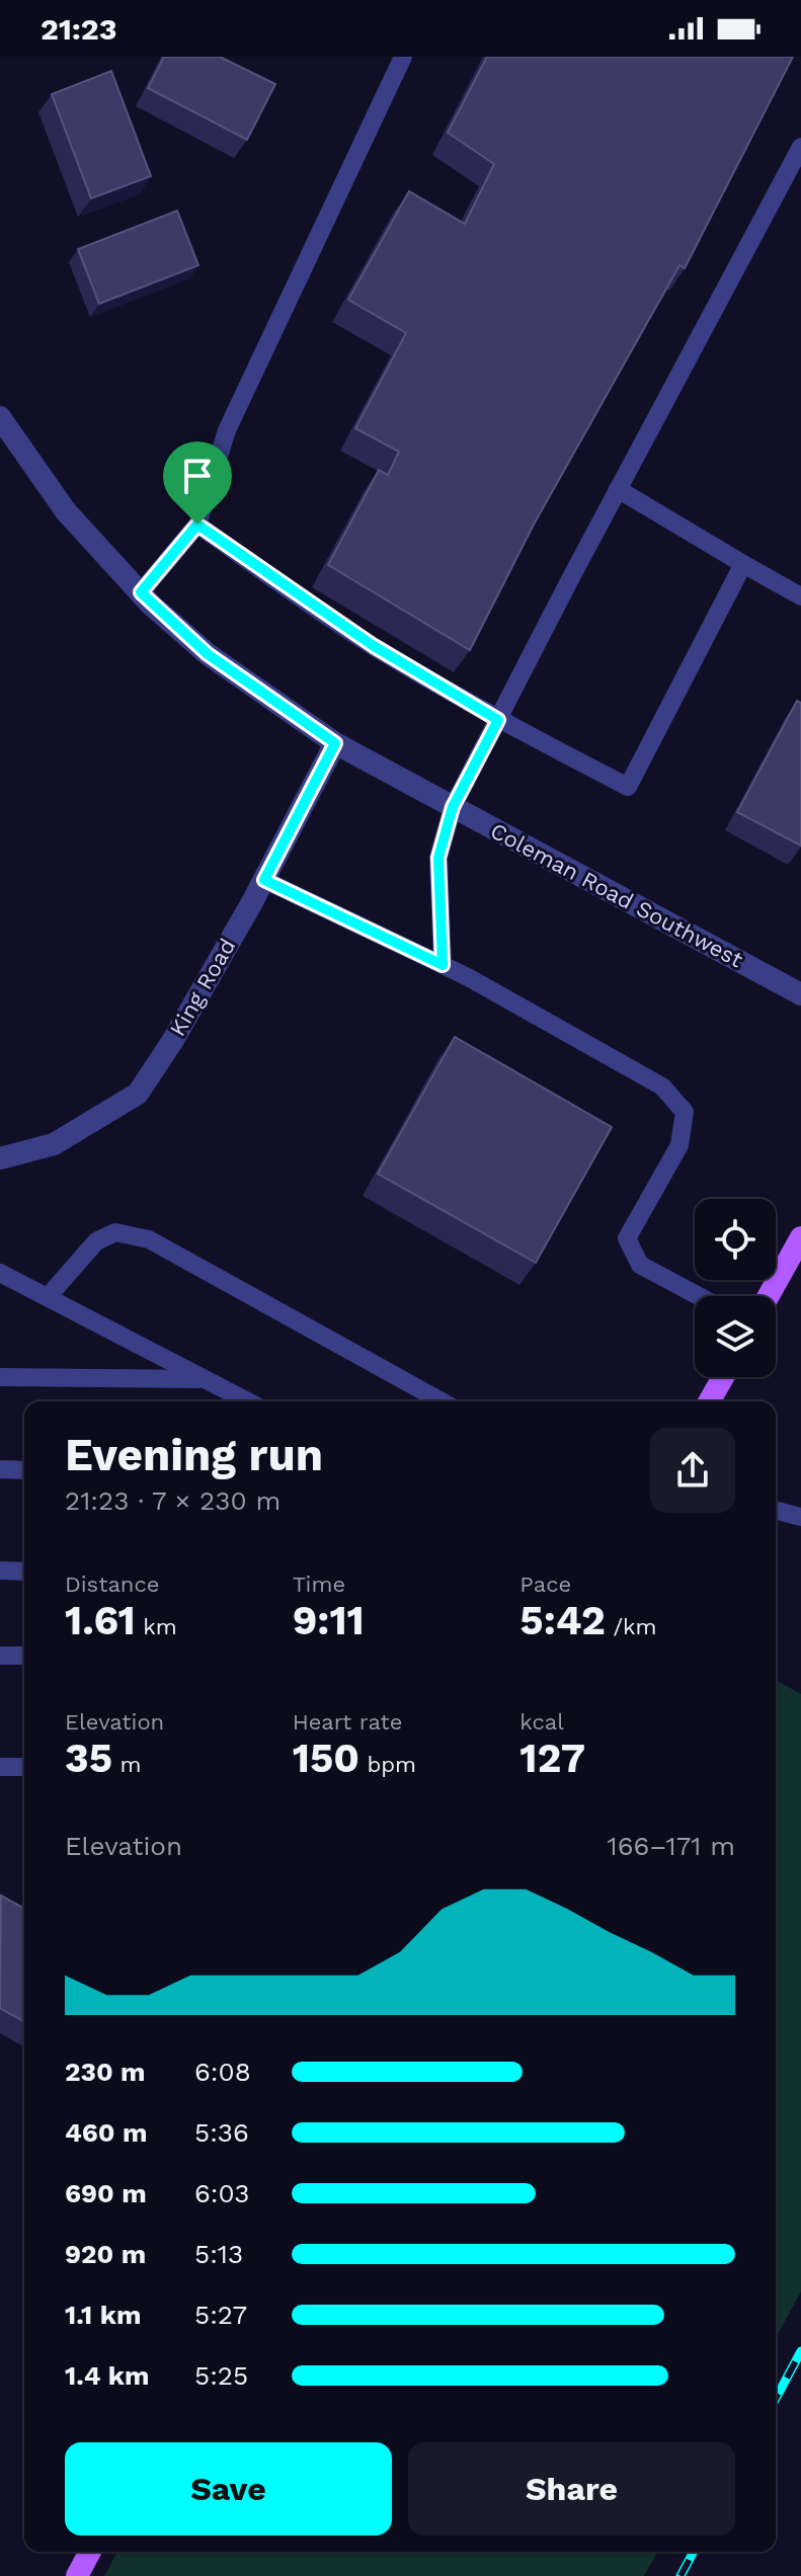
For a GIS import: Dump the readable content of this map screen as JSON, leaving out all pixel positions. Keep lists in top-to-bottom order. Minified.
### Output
{"streets":{"street":["Coleman Road Southwest","King Road"]},"crossings":[["Coleman Road Southwest","King Road"]],"page":{"status":"21:23","heading":["Evening run","21:23 · 7 × 230 m"],"stats":[["Distance","1.61 km"],["Time","9:11"],["Pace","5:42 /km"],["Elevation","35 m"],["Heart rate","150 bpm"],["kcal","127"]],"chart":["Elevation","166–171 m"],"list":[{"name":"230 m","note":"6:08"},{"name":"460 m","note":"5:36"},{"name":"690 m","note":"6:03"},{"name":"920 m","note":"5:13"},{"name":"1.1 km","note":"5:27"},{"name":"1.4 km","note":"5:25"}],"buttons":["Save","Share"]}}
